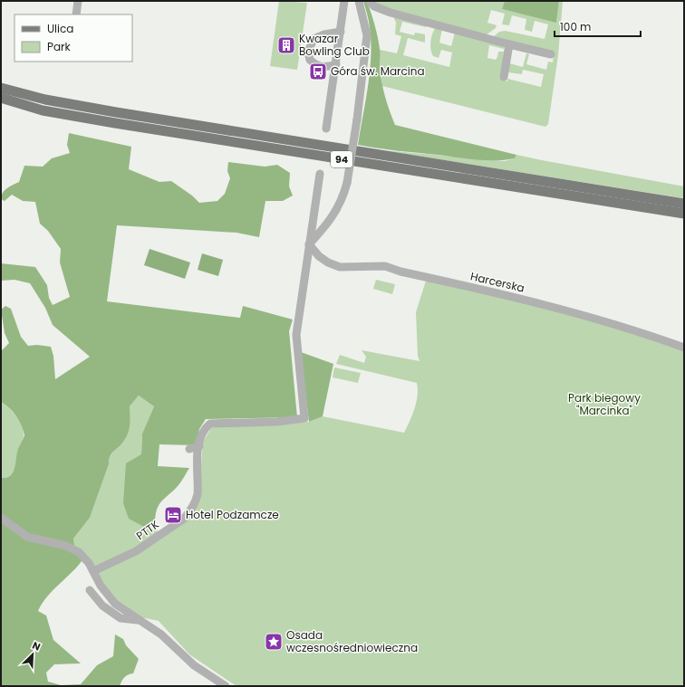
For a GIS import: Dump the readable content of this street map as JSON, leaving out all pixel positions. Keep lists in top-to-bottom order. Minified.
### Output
{"streets":{"main road":["94"],"street":["Harcerska","PTTK"]},"crossings":[["Harcerska","PTTK"]],"parks":["Park biegowy \"Marcinka\""],"places":{"building":["Kwazar Bowling Club"],"bus stop":["Góra św. Marcina"],"hotel":["Hotel Podzamcze"],"place":["Osada wczesnośredniowieczna"]},"legend":["Ulica","Park"],"scale_bar":"100 m","north":"top right"}
